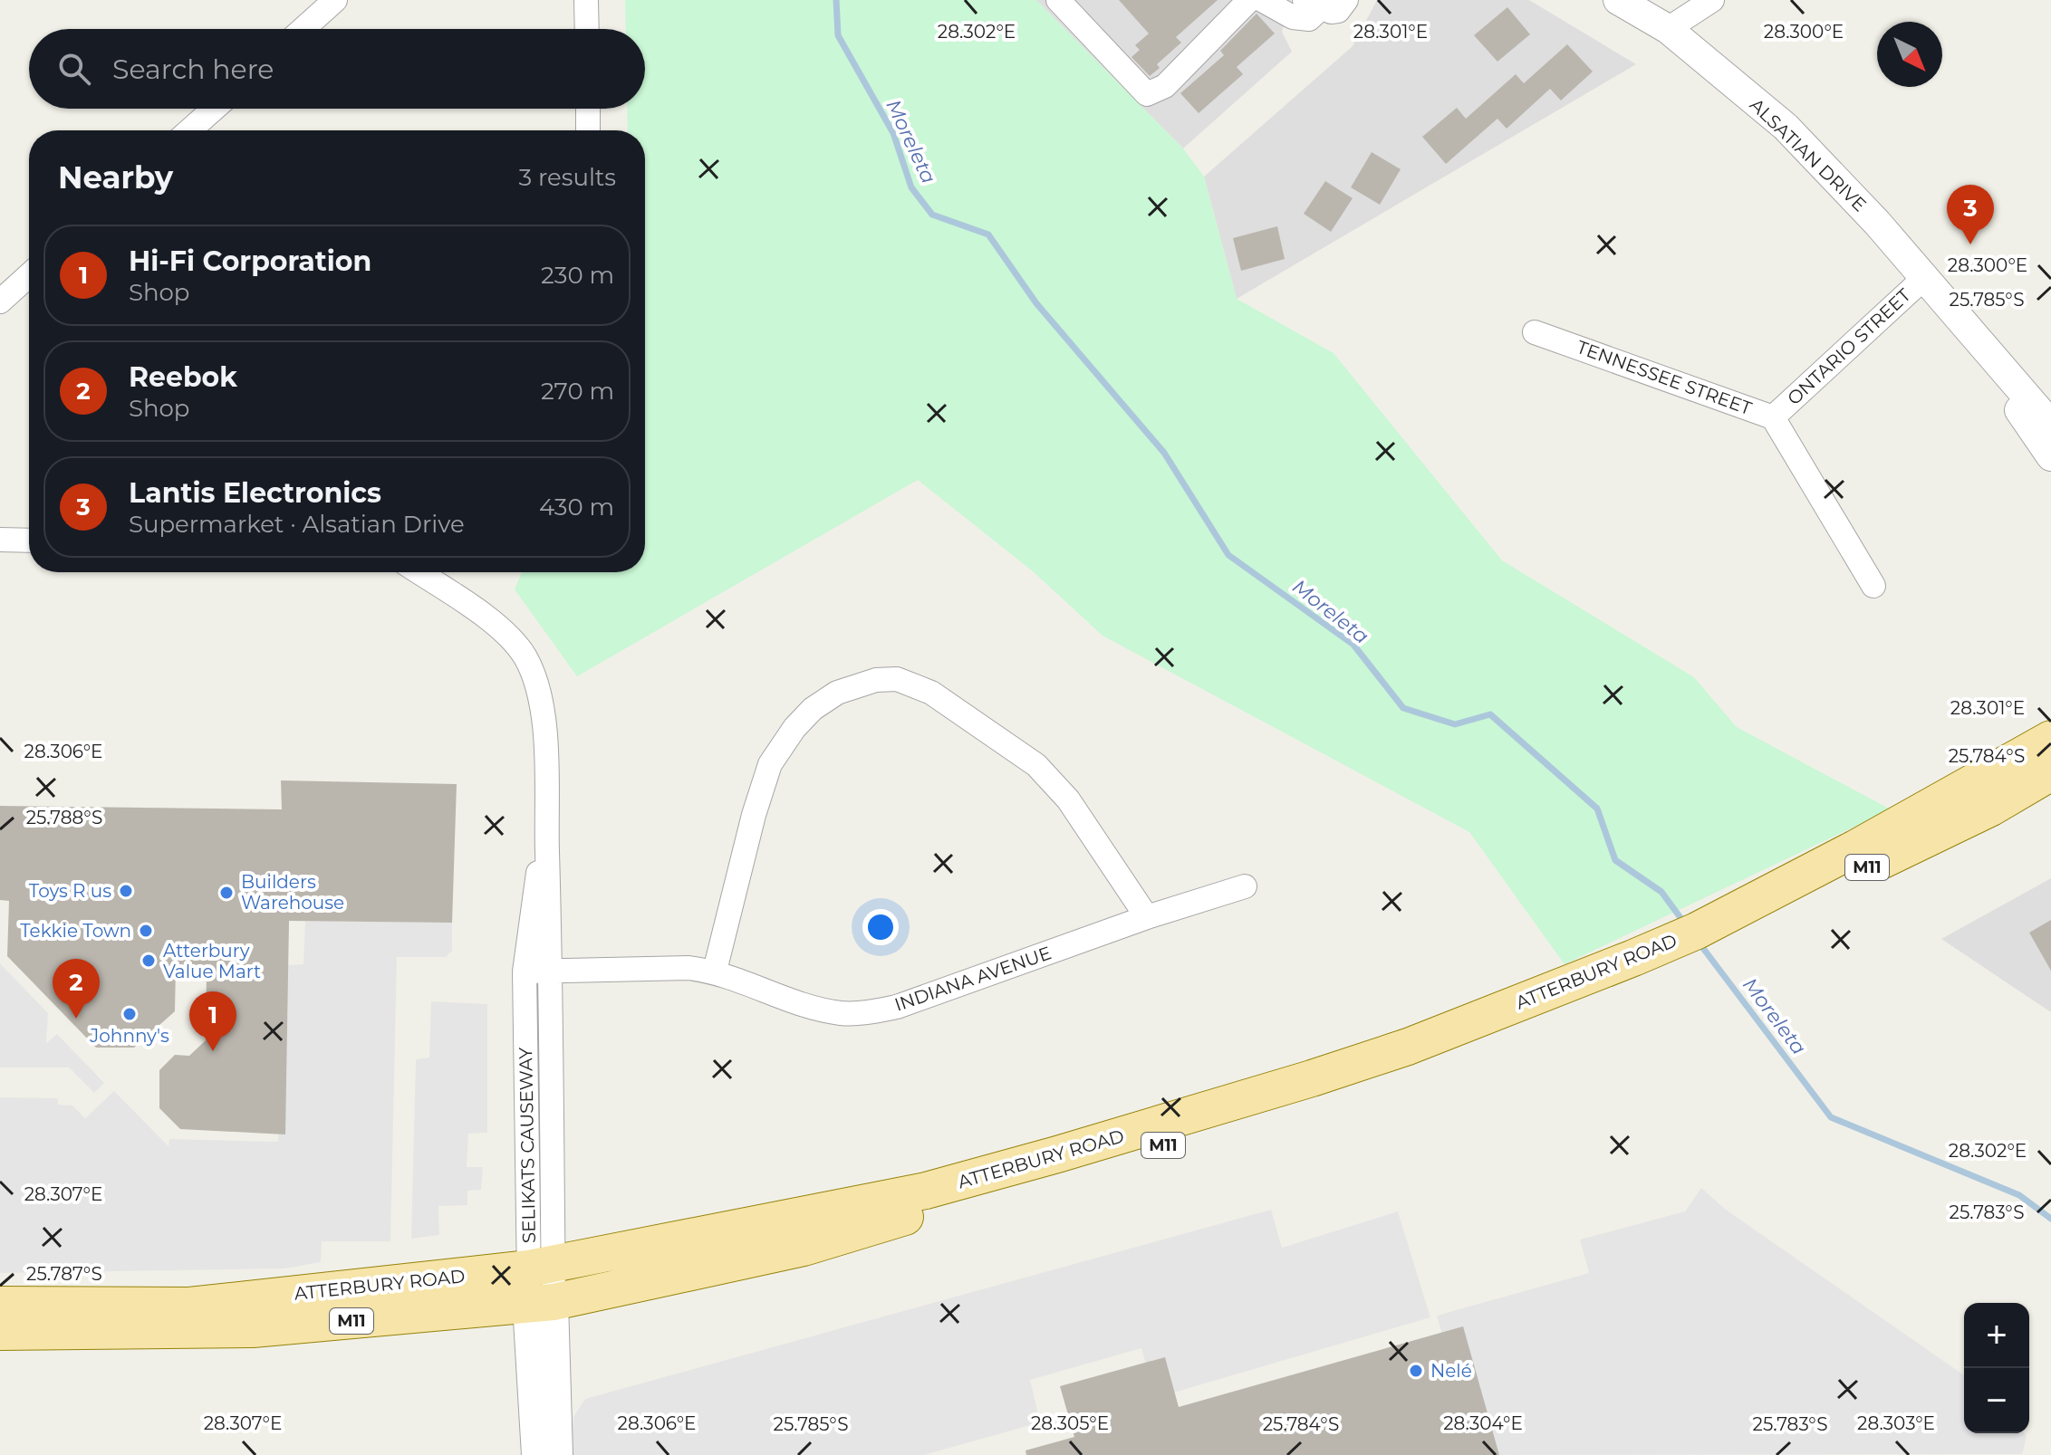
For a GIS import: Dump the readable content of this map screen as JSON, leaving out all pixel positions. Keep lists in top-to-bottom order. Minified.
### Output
{"streets":{"main road":["M11","ATTERBURY ROAD"],"street":["ALSATIAN DRIVE","ONTARIO STREET","TENNESSEE STREET","INDIANA AVENUE","SELIKATS CAUSEWAY"]},"crossings":[["ALSATIAN DRIVE","ONTARIO STREET"],["ONTARIO STREET","TENNESSEE STREET"],["ATTERBURY ROAD","SELIKATS CAUSEWAY"],["INDIANA AVENUE","SELIKATS CAUSEWAY"]],"water":["Moreleta"],"places":["Toys R us","Builders Warehouse","Tekkie Town","Atterbury Value Mart","Johnny's","Nelé"],"north":"bottom right","page":{"search":"Search here","heading":["Nearby","3 results"],"pins":["3","2","1"],"list":[{"mark":"1","name":"Hi-Fi Corporation","note":"Shop","value":"230 m"},{"mark":"2","name":"Reebok","note":"Shop","value":"270 m"},{"mark":"3","name":"Lantis Electronics","note":"Supermarket · Alsatian Drive","value":"430 m"}],"map_buttons":["+","−"]},"coordinates":["28.302°E","28.301°E","28.300°E","25.785°S","28.306°E","25.784°S","25.788°S","28.307°E","25.783°S","25.787°S","28.305°E","28.304°E","28.303°E"]}
